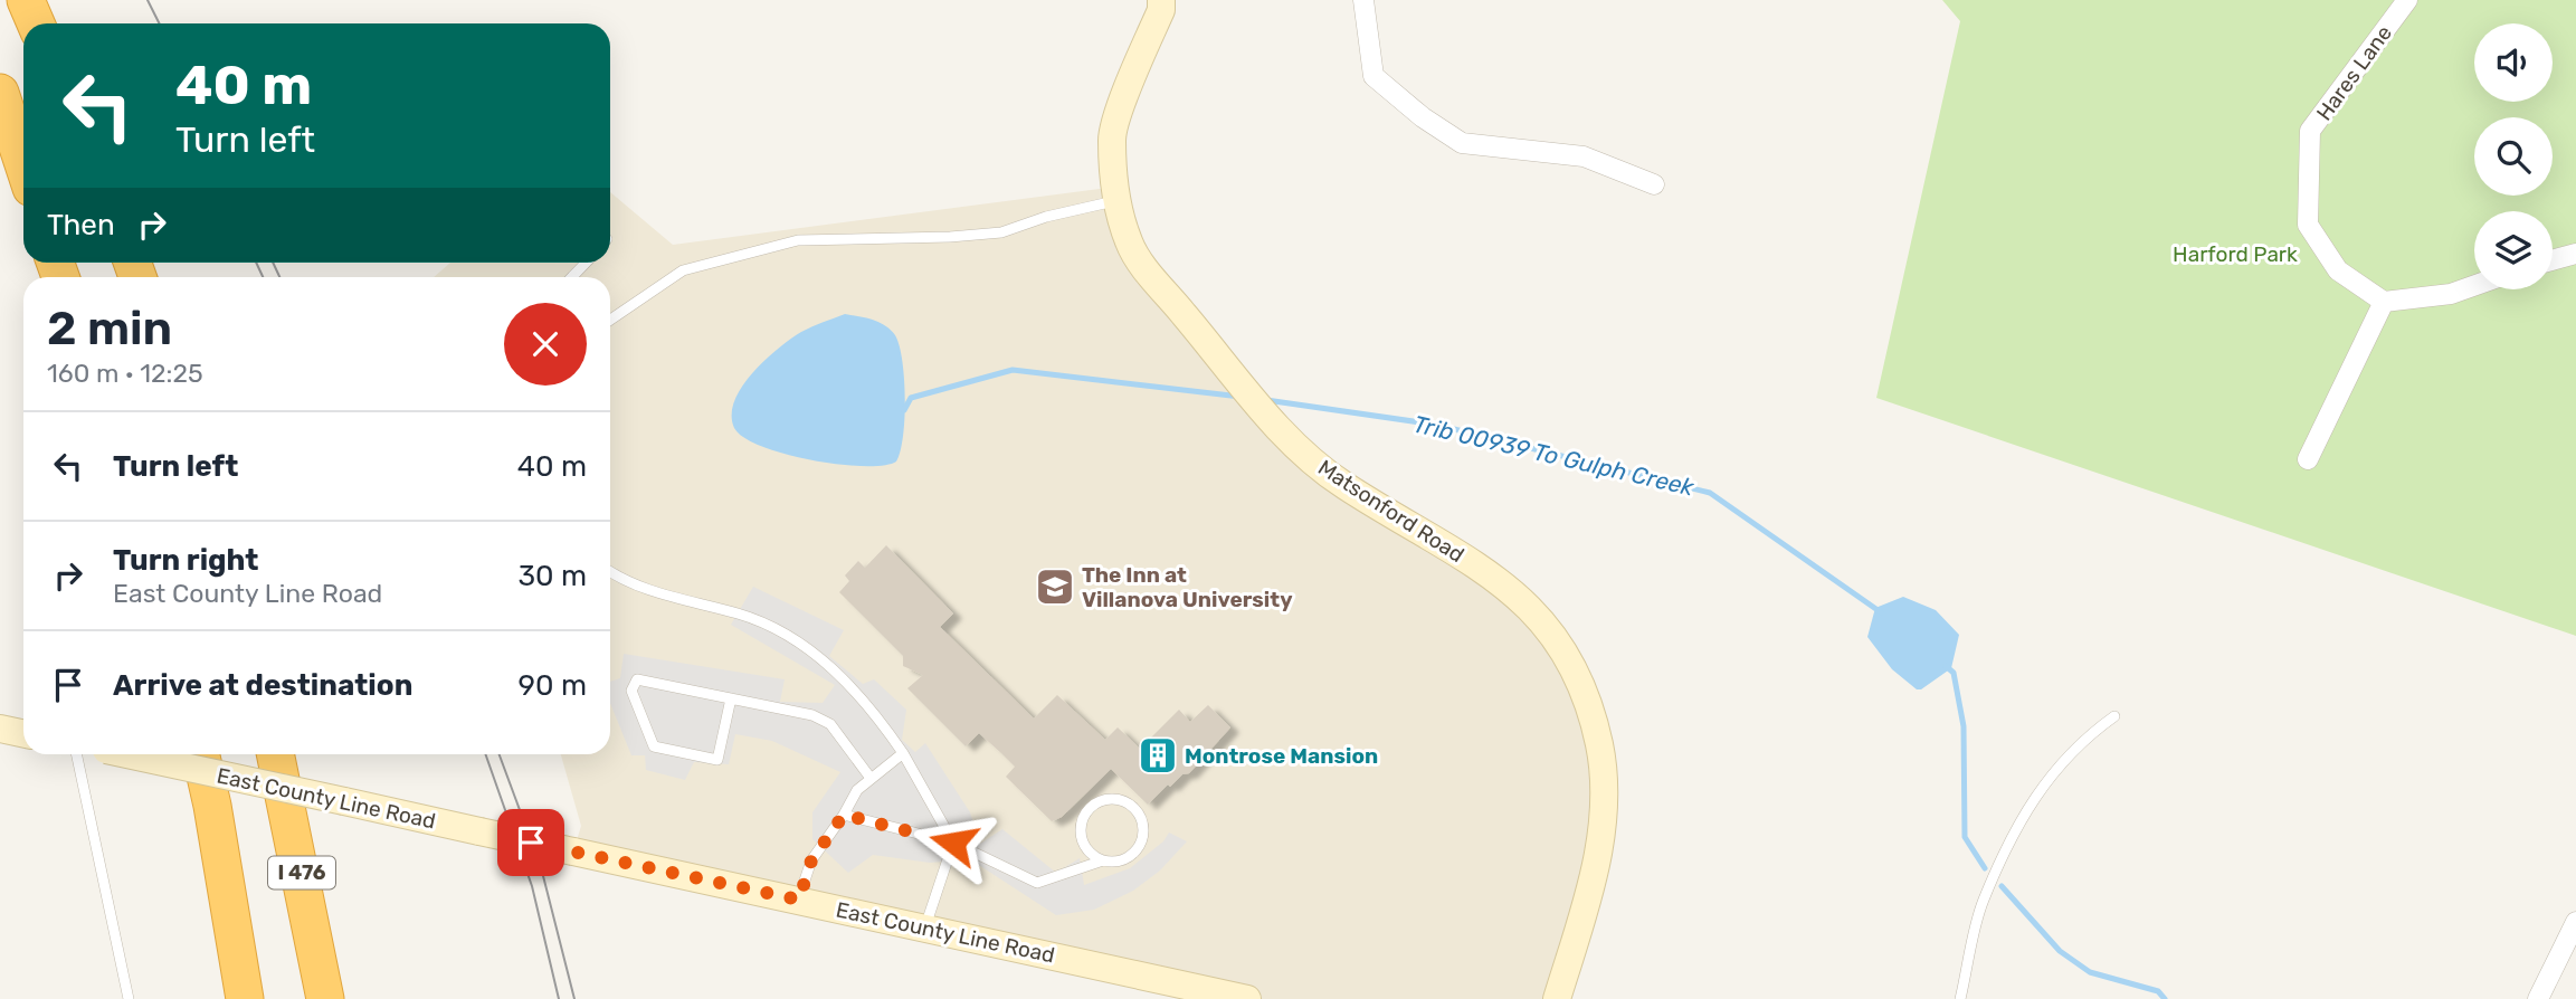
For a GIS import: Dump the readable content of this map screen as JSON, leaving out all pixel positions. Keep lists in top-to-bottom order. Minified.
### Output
{"streets":{"highway":["I 476"],"main road":["Matsonford Road","East County Line Road"],"street":["Hares Lane"]},"water":["Trib 00939 To Gulph Creek"],"parks":["Harford Park"],"places":{"school or university":["The Inn at Villanova University"],"building":["Montrose Mansion"]},"page":{"turn":["40 m","Turn left"],"then":"Then","heading":["2 min","160 m · 12:25"],"list":[{"name":"Turn left","value":"40 m"},{"name":"Turn right","note":"East County Line Road","value":"30 m"},{"name":"Arrive at destination","value":"90 m"}]}}
